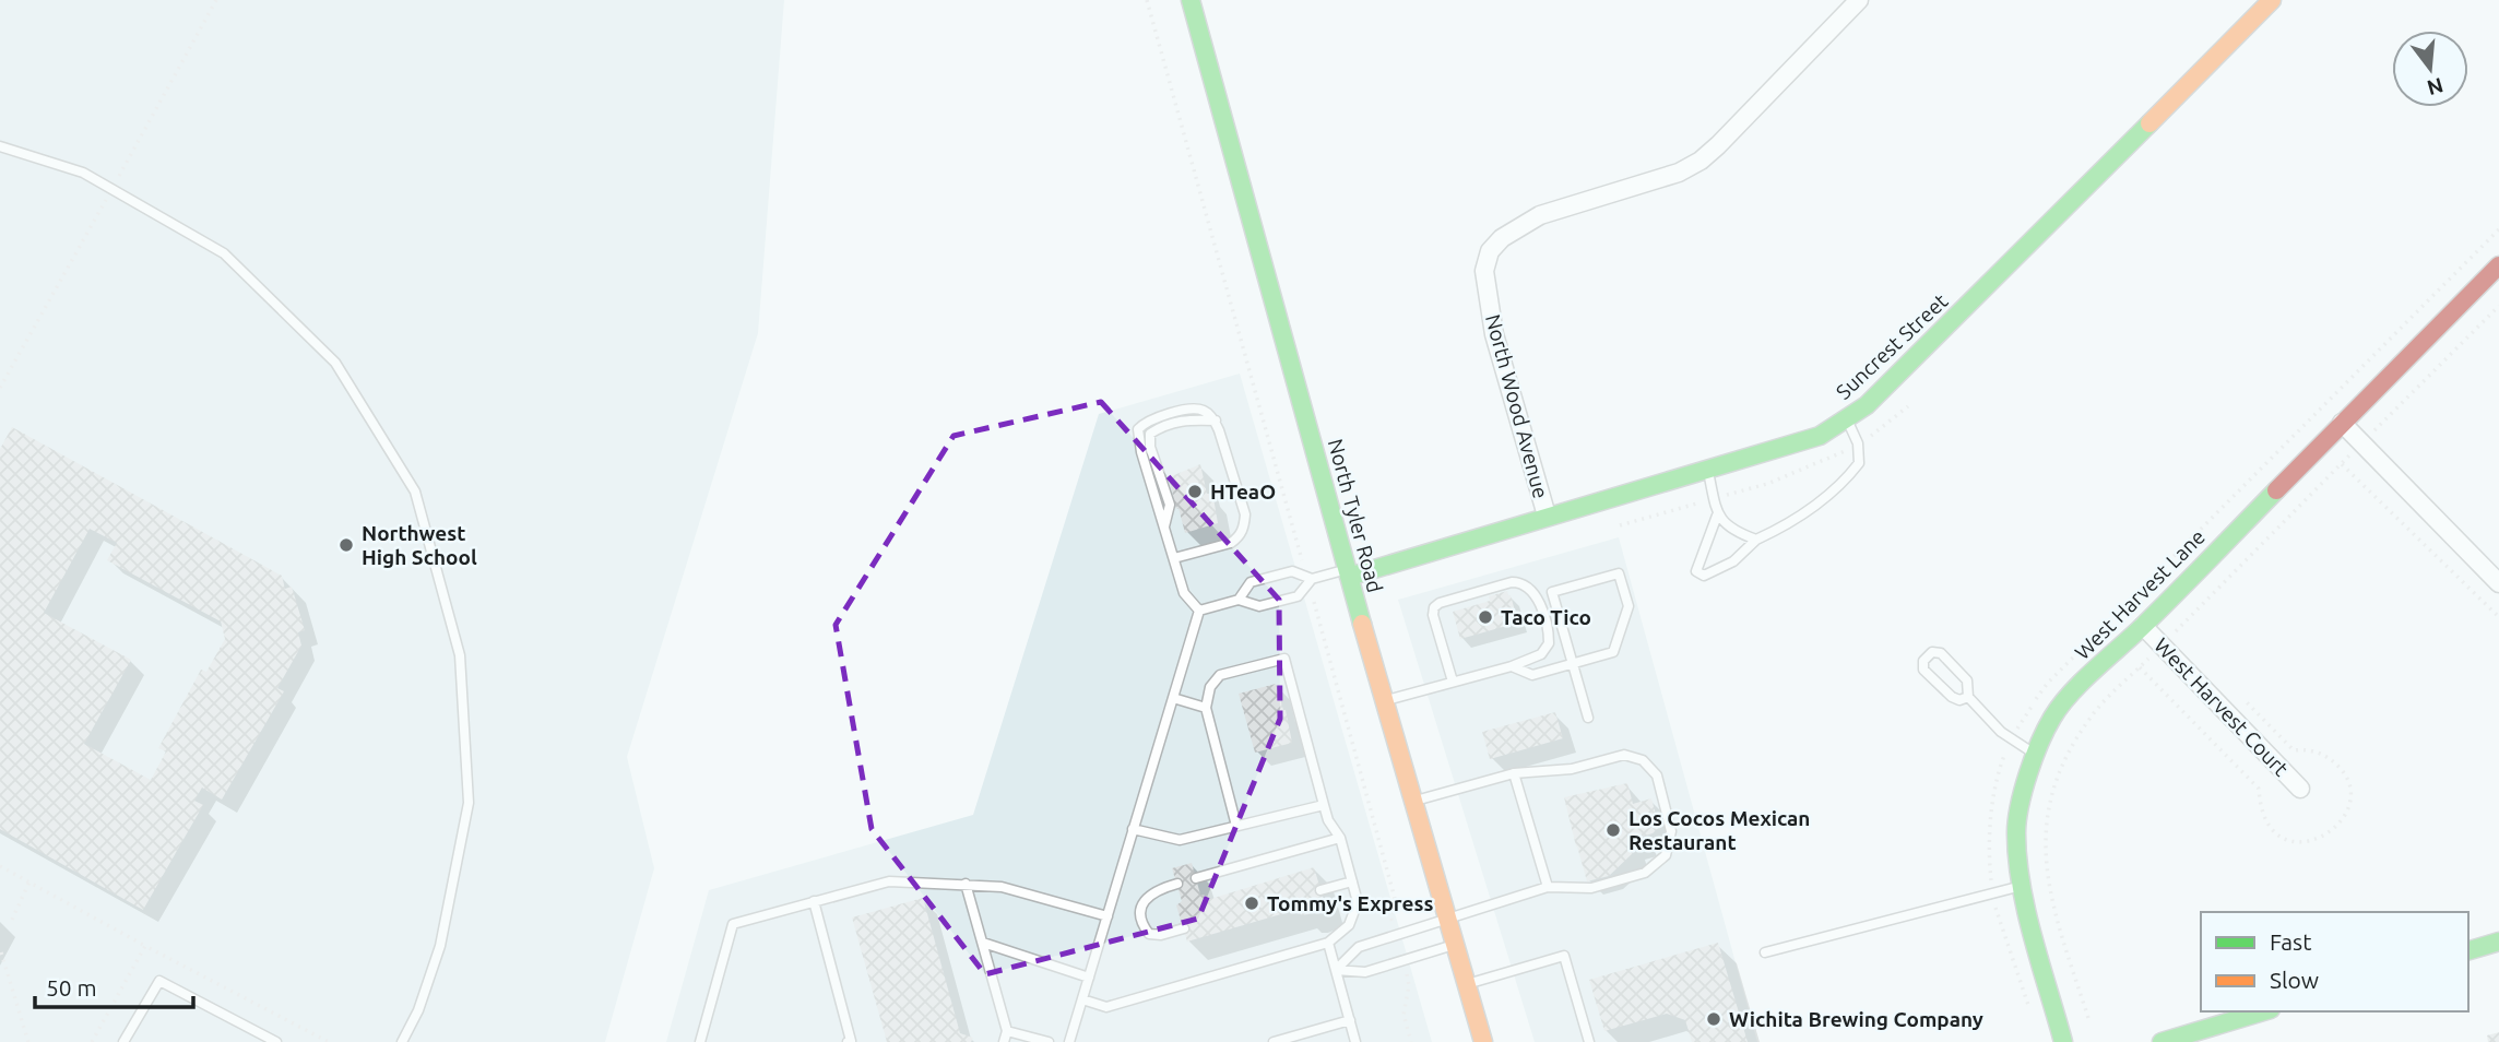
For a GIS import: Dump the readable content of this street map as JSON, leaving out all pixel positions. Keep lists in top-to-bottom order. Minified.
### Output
{"streets":{"street":["Suncrest Street","North Wood Avenue","North Tyler Road","West Harvest Lane","West Harvest Court"]},"crossings":[["Suncrest Street","North Wood Avenue"],["Suncrest Street","North Tyler Road"],["West Harvest Lane","West Harvest Court"]],"places":["HTeaO","Northwest High School","Taco Tico","Los Cocos Mexican Restaurant","Tommy's Express","Wichita Brewing Company"],"legend":["Fast","Slow"],"scale_bar":"50 m","north":"bottom"}
